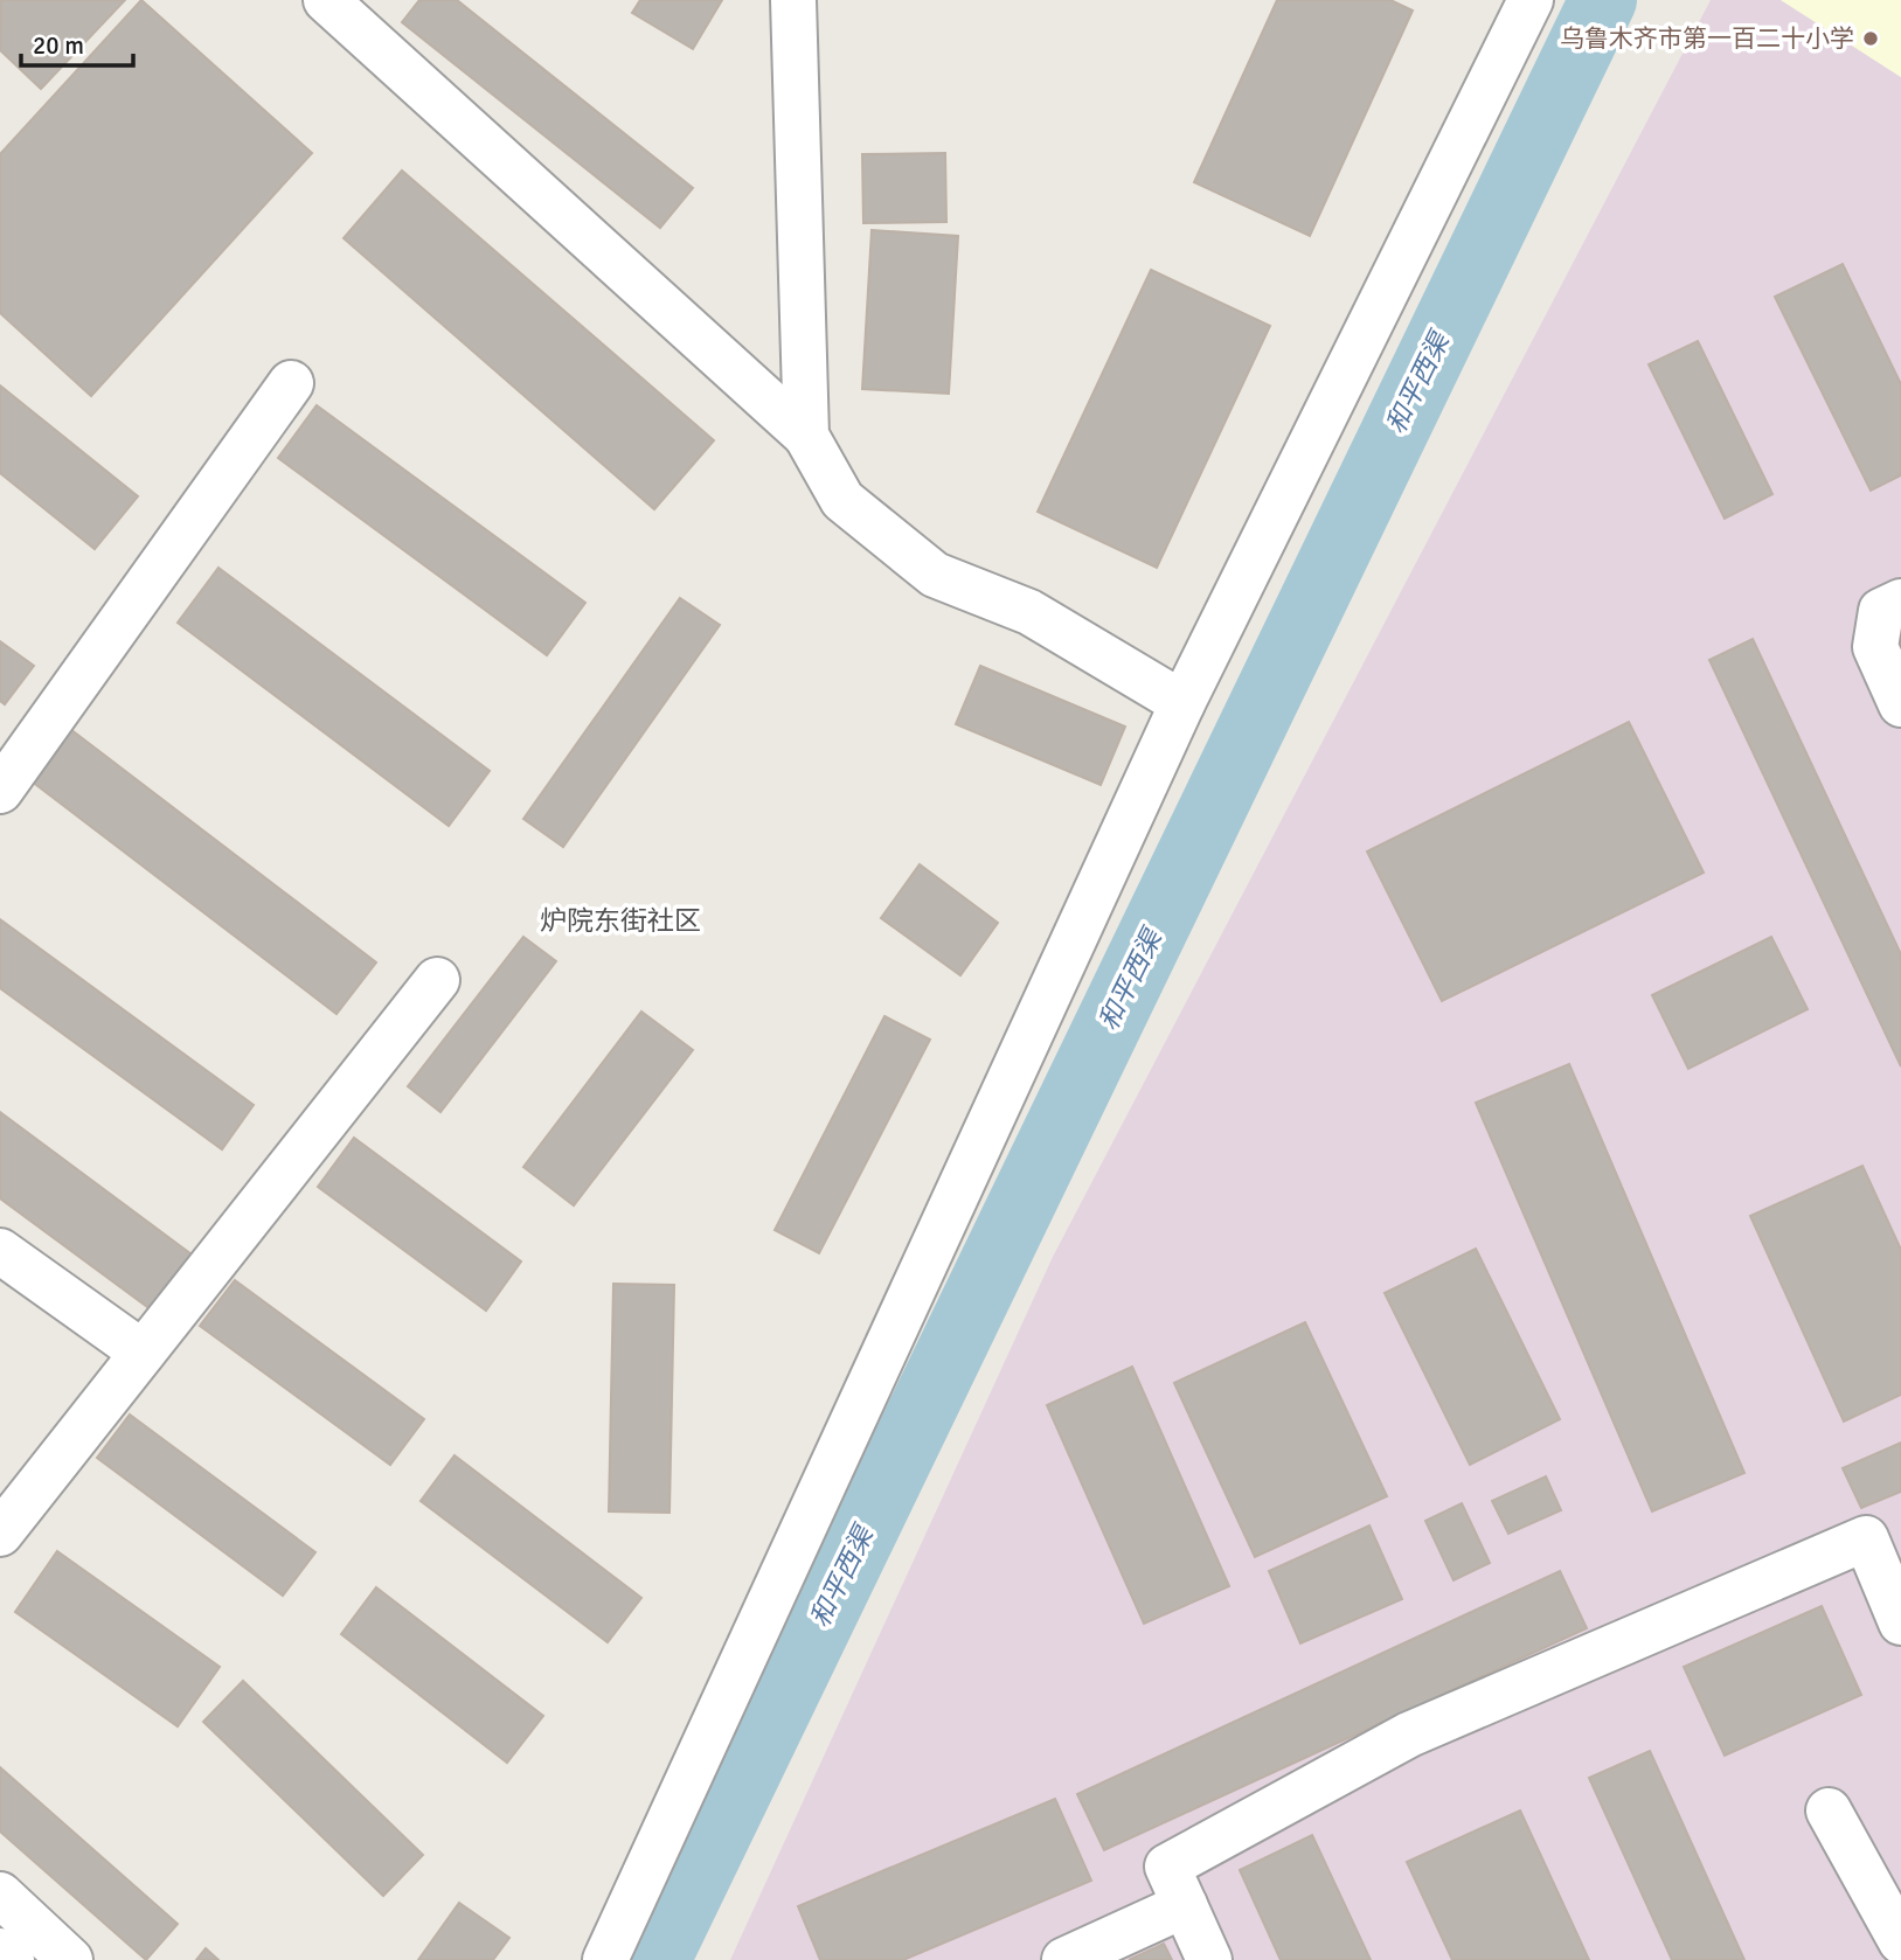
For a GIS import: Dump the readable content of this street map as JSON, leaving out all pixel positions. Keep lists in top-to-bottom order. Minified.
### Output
{"districts":["炉院东街社区"],"water":["和平西渠"],"places":["乌鲁木齐市第一百二十小学"],"scale_bar":"20 m"}
